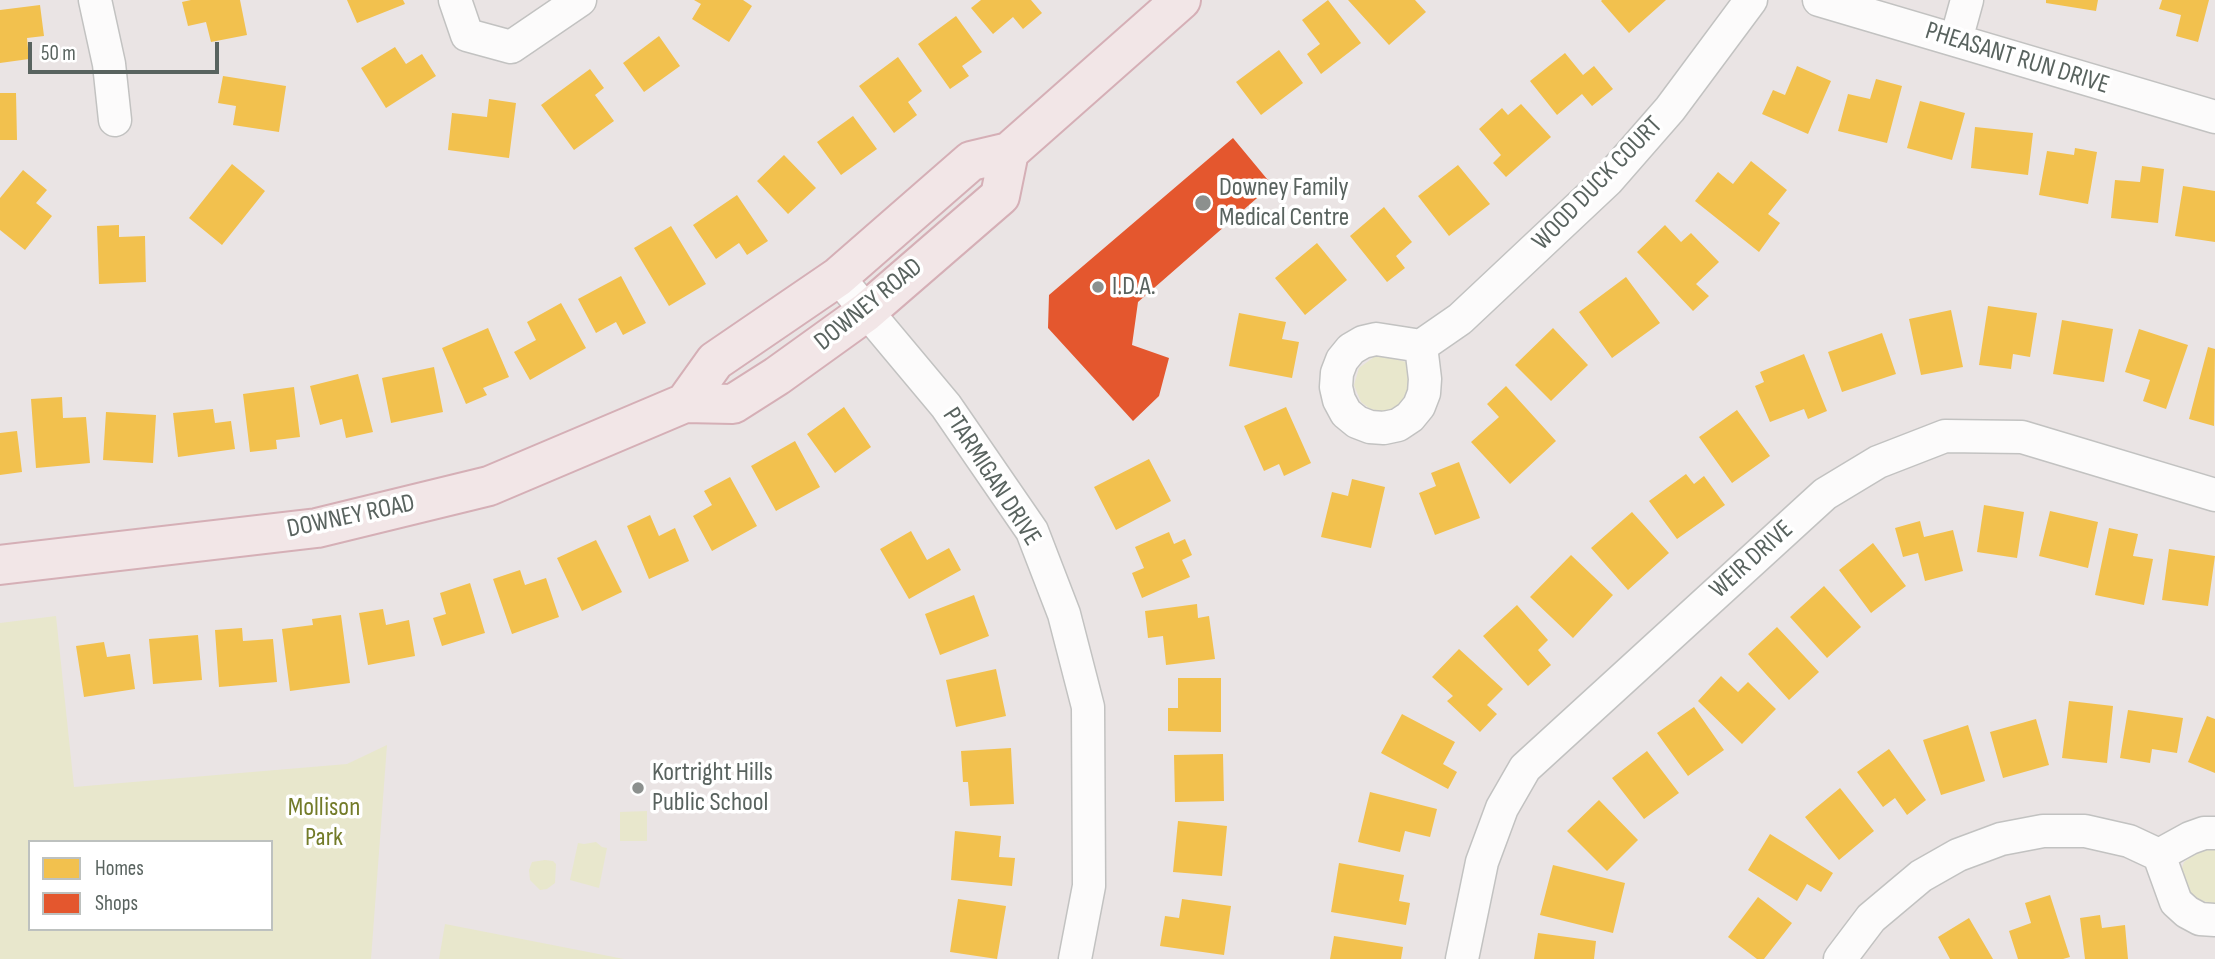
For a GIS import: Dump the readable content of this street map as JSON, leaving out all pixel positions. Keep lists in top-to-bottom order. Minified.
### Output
{"streets":{"main road":["DOWNEY ROAD"],"street":["PHEASANT RUN DRIVE","WOOD DUCK COURT","PTARMIGAN DRIVE","WEIR DRIVE"]},"crossings":[["DOWNEY ROAD","PTARMIGAN DRIVE"]],"parks":["Mollison Park"],"places":["Downey Family Medical Centre","I.D.A.","Kortright Hills Public School"],"legend":["Homes","Shops"],"scale_bar":"50 m"}
